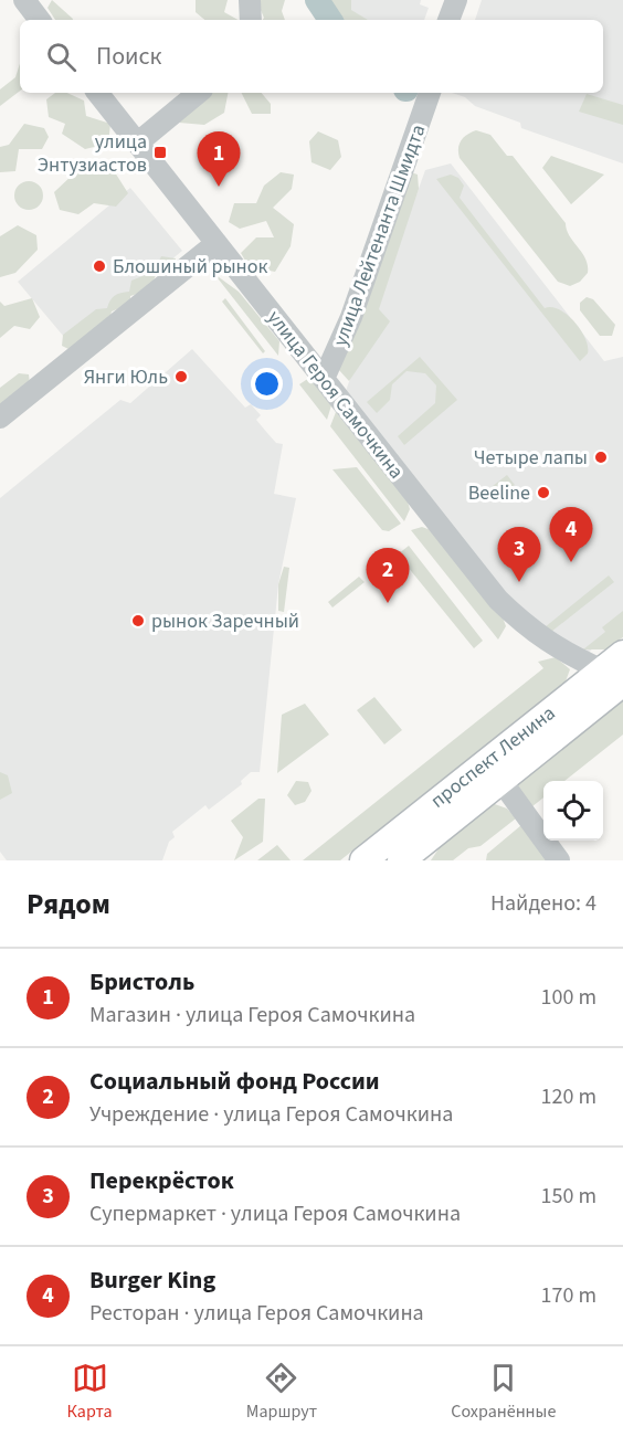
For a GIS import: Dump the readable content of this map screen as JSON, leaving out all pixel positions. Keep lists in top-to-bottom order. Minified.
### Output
{"streets":{"main road":["проспект Ленина"],"street":["улица Лейтенанта Шмидта","улица Героя Самочкина"]},"crossings":[["улица Лейтенанта Шмидта","улица Героя Самочкина"],["улица Героя Самочкина","проспект Ленина"]],"places":{"transit":["улица Энтузиастов"],"other":["Блошиный рынок","Янги Юль","Четыре лапы","Beeline","рынок Заречный"]},"page":{"search":"Поиск","pins":["1","4","3","2"],"heading":["Рядом","Найдено: 4"],"list":[{"mark":"1","name":"Бристоль","note":"Магазин · улица Героя Самочкина","value":"100 m"},{"mark":"2","name":"Социальный фонд России","note":"Учреждение · улица Героя Самочкина","value":"120 m"},{"mark":"3","name":"Перекрёсток","note":"Супермаркет · улица Героя Самочкина","value":"150 m"},{"mark":"4","name":"Burger King","note":"Ресторан · улица Героя Самочкина","value":"170 m"}],"nav":["Карта","Маршрут","Сохранённые"]}}
